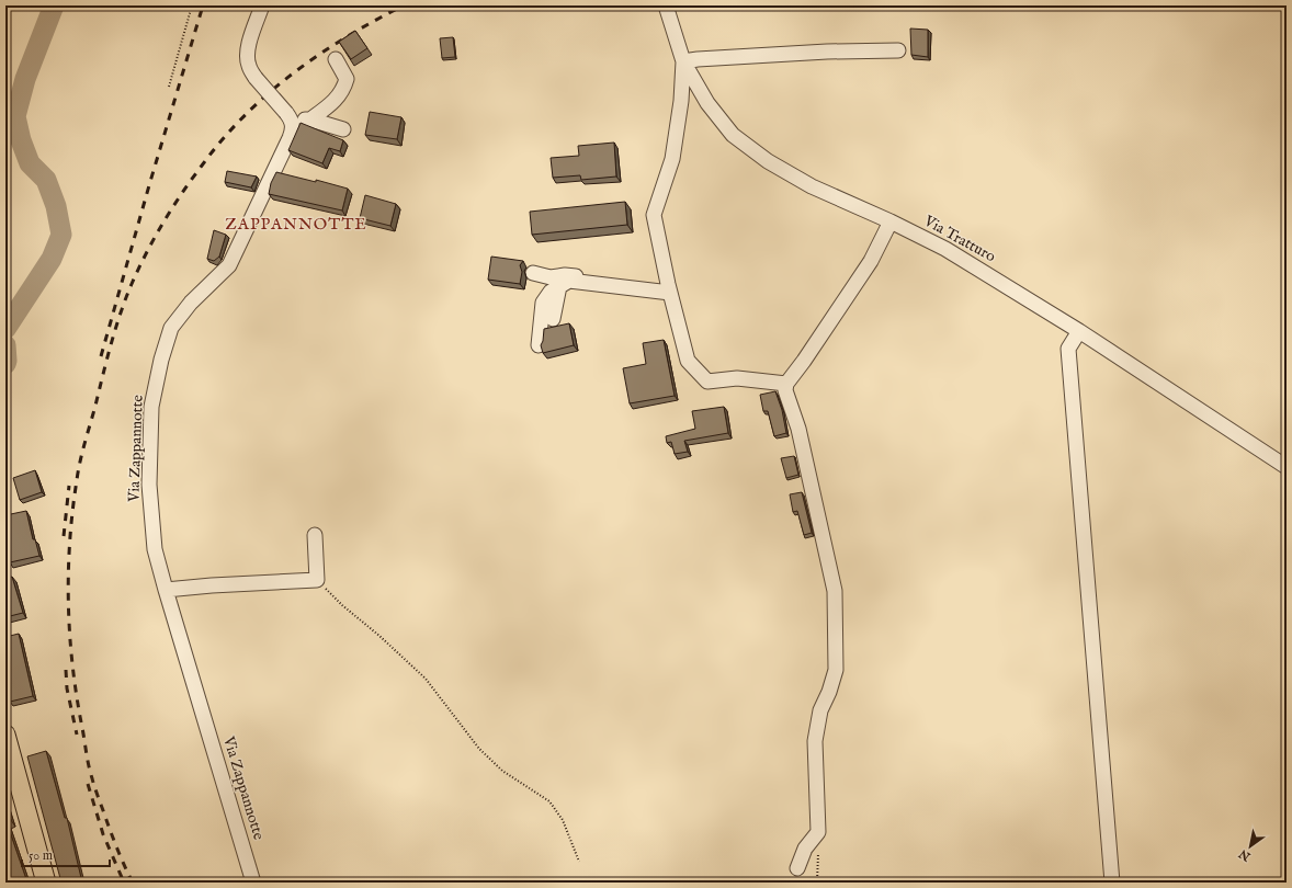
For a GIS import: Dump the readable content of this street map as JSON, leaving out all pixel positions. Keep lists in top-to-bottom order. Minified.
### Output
{"streets":{"street":["Via Tratturo","Via Zappannotte"]},"districts":["ZAPPANNOTTE"],"scale_bar":"50 m","north":"bottom left"}
